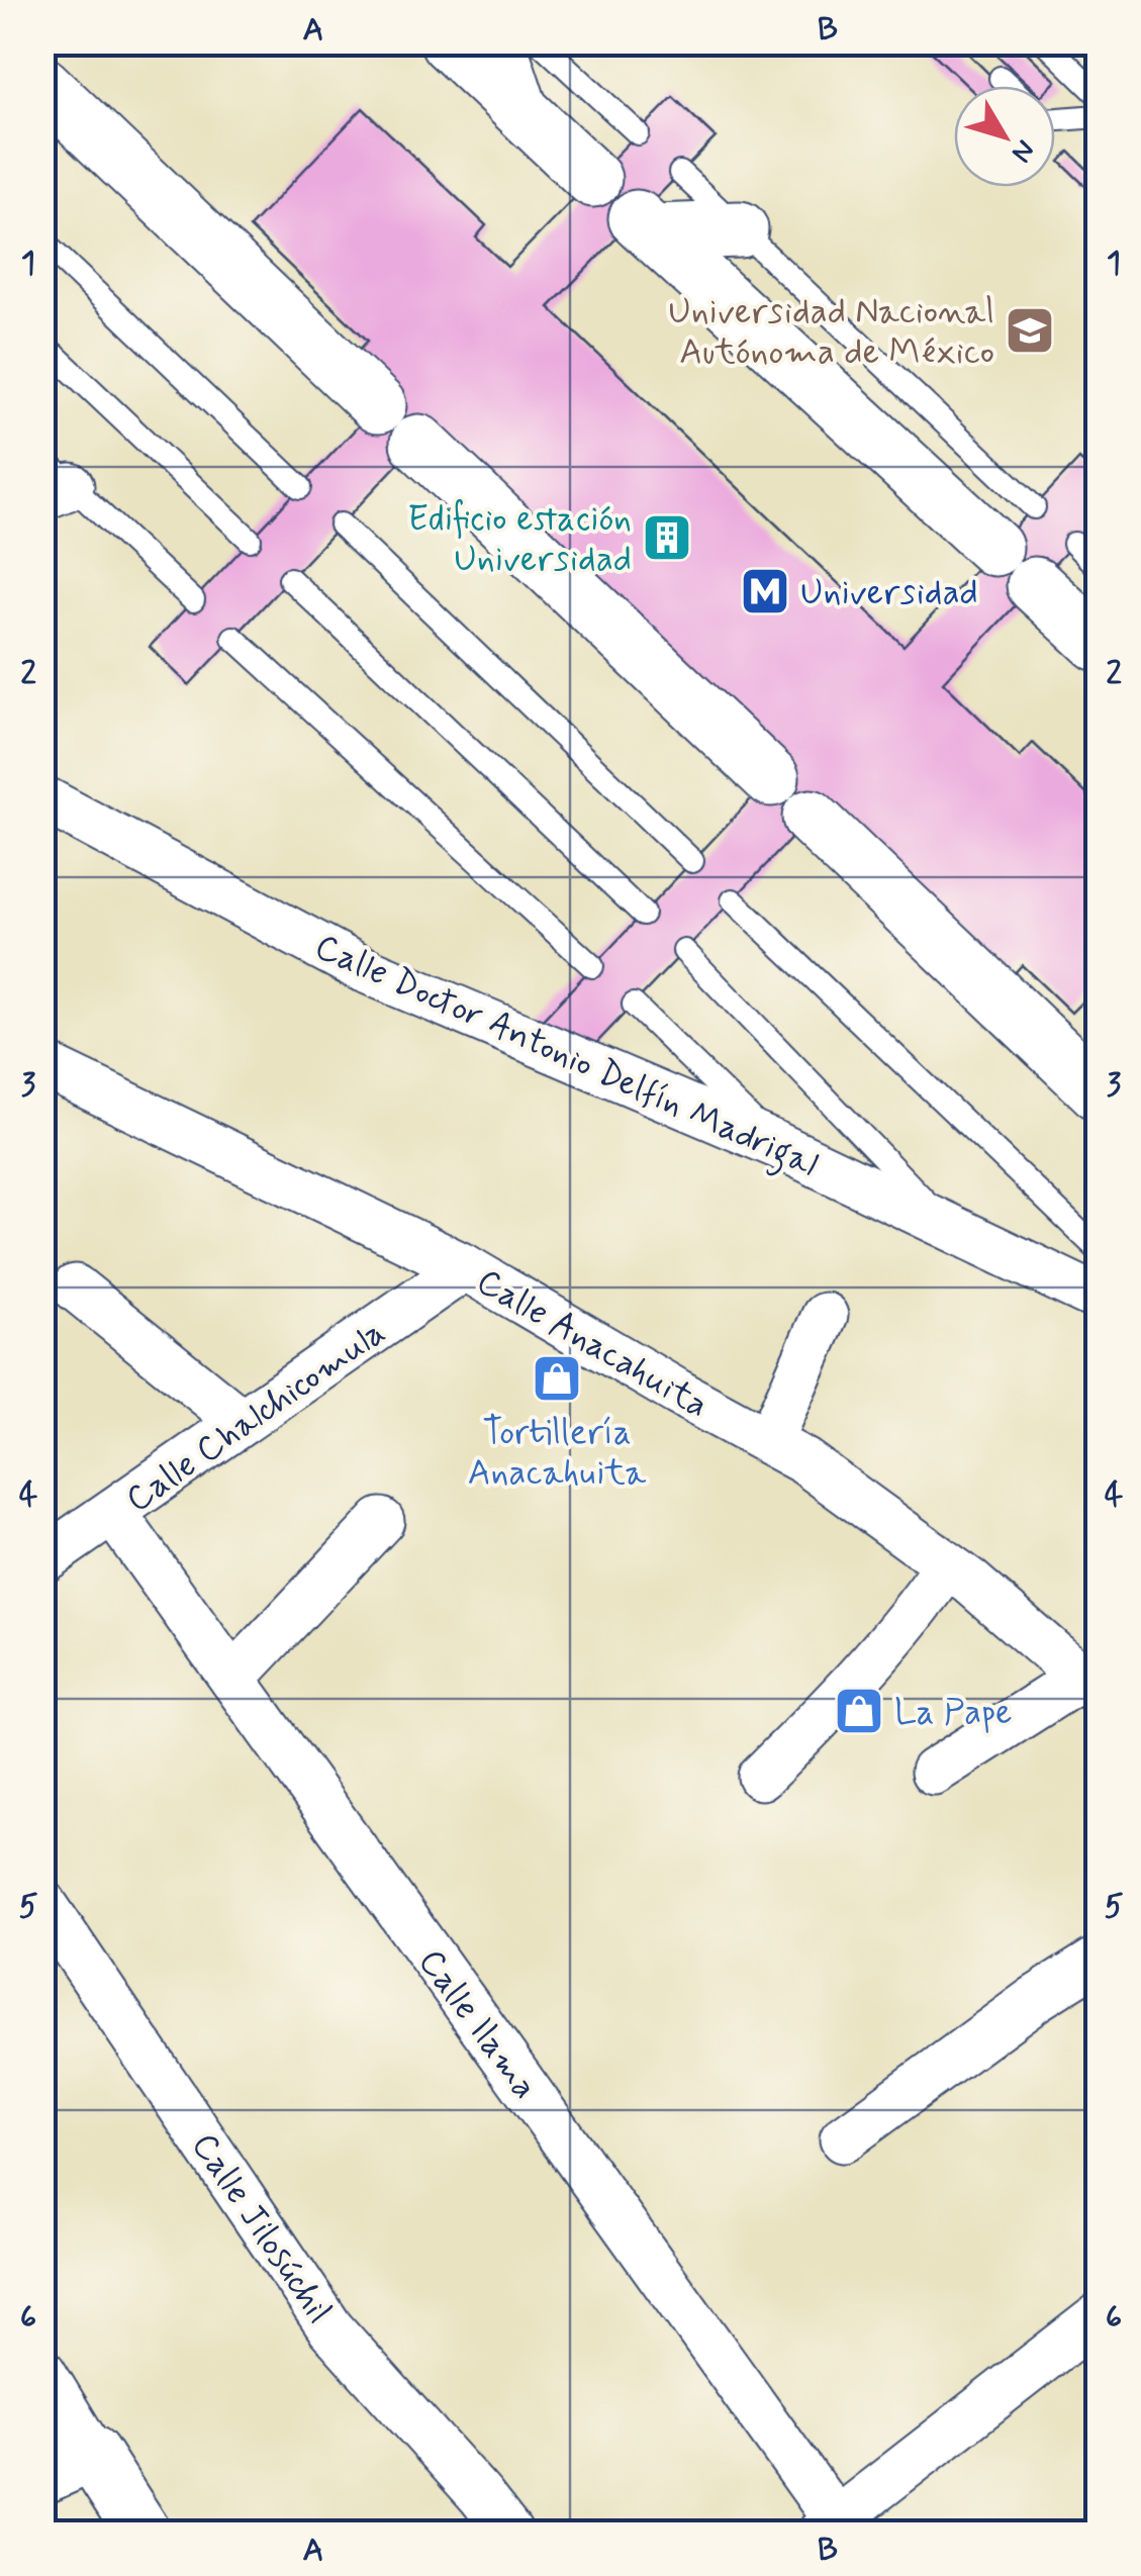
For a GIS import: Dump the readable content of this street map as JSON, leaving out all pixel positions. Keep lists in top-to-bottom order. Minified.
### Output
{"streets":{"street":["Calle Doctor Antonio Delfín Madrigal","Calle Anacahuita","Calle Chalchicomula","Calle Ilama","Calle Jilosúchil"]},"crossings":[["Calle Anacahuita","Calle Chalchicomula"],["Calle Chalchicomula","Calle Ilama"]],"places":{"school or university":["Universidad Nacional Autónoma de México"],"building":["Edificio estación Universidad"],"metro station":["Universidad"],"shop":["Tortillería Anacahuita","La Pape"]},"north":"bottom right","grid":{"columns":["A","B"],"rows":["1","2","3","4","5","6"]}}
